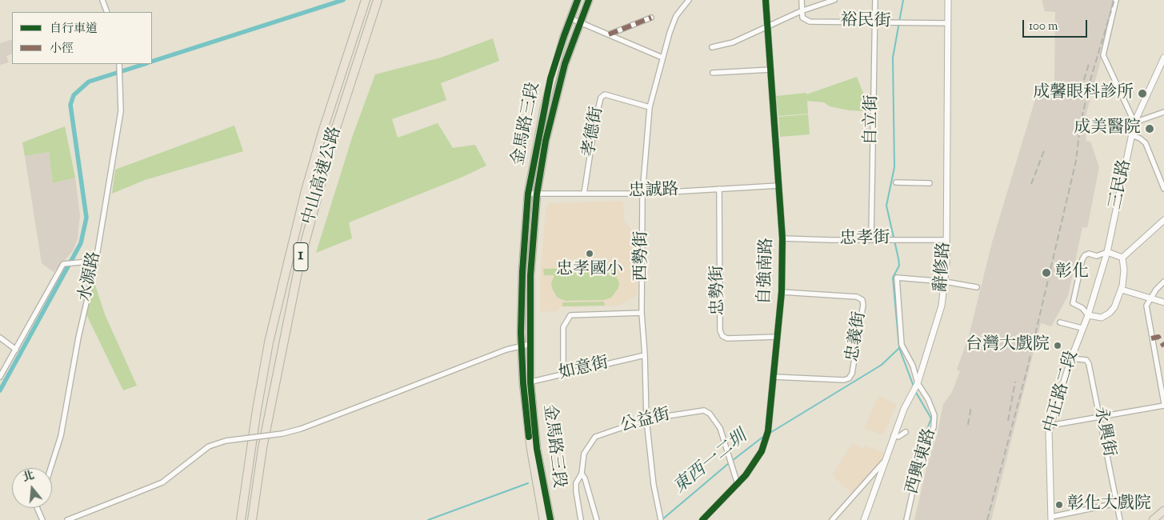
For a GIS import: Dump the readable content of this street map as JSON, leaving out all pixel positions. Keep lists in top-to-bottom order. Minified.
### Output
{"streets":{"highway":["中山高速公路","1"],"main road":["金馬路三段"],"street":["裕民街","自立街","孝德街","三民路","忠誠路","忠孝街","西勢街","辭修路","自強南路","水源路","忠勢街","忠義街","如意街","中正路二段","公益街","永興街","西興東路"]},"crossings":[["裕民街","自立街"],["裕民街","辭修路"],["自立街","忠孝街"],["金馬路三段","忠誠路"],["金馬路三段","如意街"],["孝德街","忠誠路"],["孝德街","西勢街"],["三民路","中正路二段"],["忠誠路","西勢街"],["忠誠路","自強南路"],["忠誠路","忠勢街"],["忠孝街","辭修路"],["忠孝街","自強南路"],["西勢街","如意街"],["西勢街","公益街"],["辭修路","西興東路"],["自強南路","忠勢街"],["自強南路","忠義街"],["自強南路","公益街"],["中正路二段","永興街"]],"water":["東西一二圳"],"places":["成馨眼科診所","成美醫院","忠孝國小","彰化","台灣大戲院","彰化大戲院"],"legend":["自行車道","小徑"],"scale_bar":"100 m","north":"top"}
